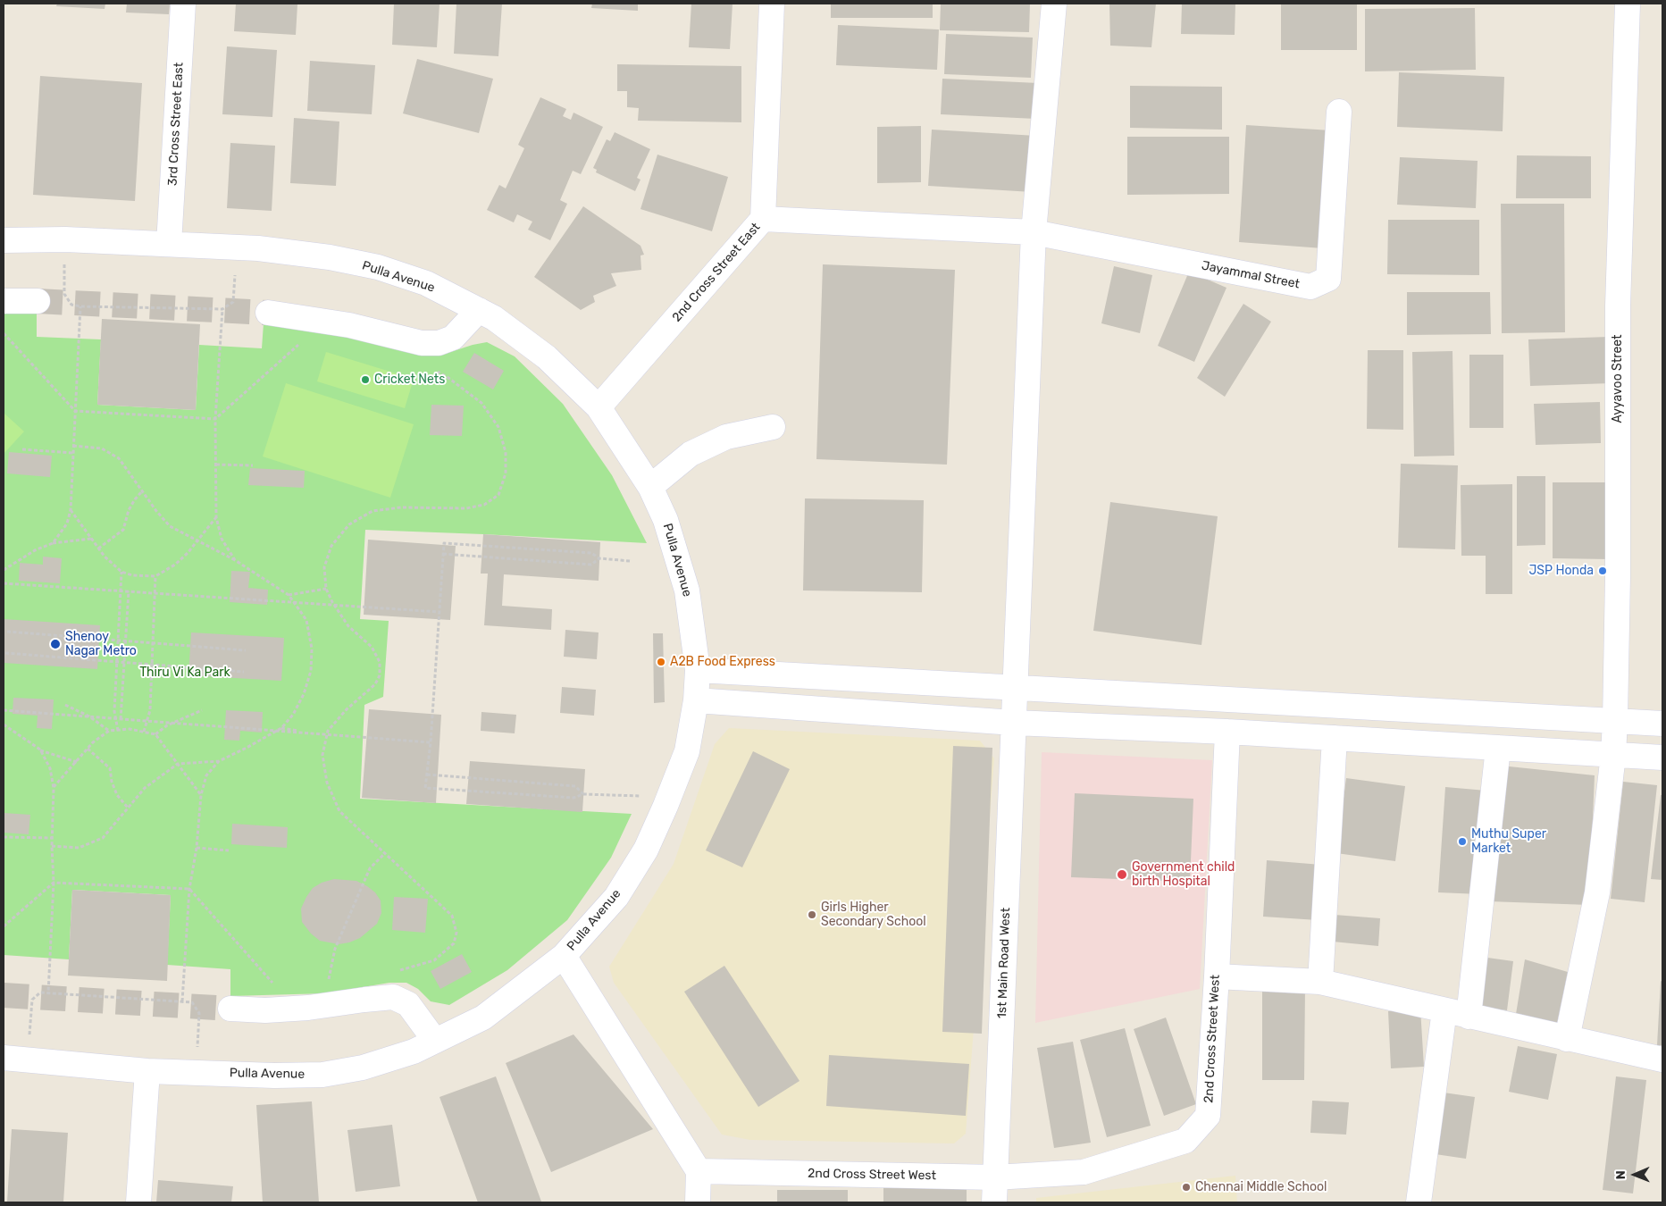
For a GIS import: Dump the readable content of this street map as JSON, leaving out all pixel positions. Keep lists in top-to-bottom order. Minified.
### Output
{"streets":{"street":["3rd Cross Street East","2nd Cross Street East","Jayammal Street","Pulla Avenue","Ayyavoo Street","1st Main Road West","2nd Cross Street West"]},"crossings":[["3rd Cross Street East","Pulla Avenue"],["2nd Cross Street East","Pulla Avenue"],["Jayammal Street","1st Main Road West"],["1st Main Road West","2nd Cross Street West"]],"parks":["Thiru Vi Ka Park"],"places":["Cricket Nets","JSP Honda","Shenoy Nagar Metro","A2B Food Express","Muthu Super Market","Government child birth Hospital","Girls Higher Secondary School","Chennai Middle School"],"north":"left"}
